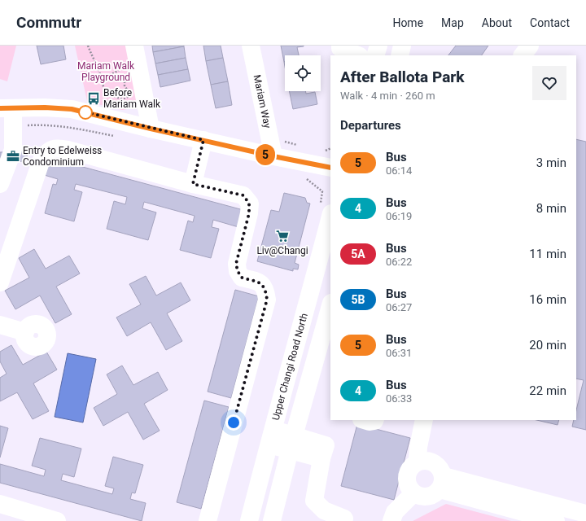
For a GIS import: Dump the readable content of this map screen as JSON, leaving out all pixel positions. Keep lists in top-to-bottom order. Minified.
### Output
{"streets":{"street":["Mariam Way","Upper Changi Road North"]},"parks":["Mariam Walk Playground"],"places":{"bus stop":["Before Mariam Walk"],"office":["Entry to Edelweiss Condominium"],"supermarket":["Liv@Changi"]},"lines":["bus line 5"],"page":{"header":"Commutr","nav":["Home","Map","About","Contact"],"on_map":"5","heading":[["After Ballota Park","Walk · 4 min · 260 m"],"Departures"],"list":[{"mark":"5","name":"Bus","note":"06:14","value":"3 min"},{"mark":"4","name":"Bus","note":"06:19","value":"8 min"},{"mark":"5A","name":"Bus","note":"06:22","value":"11 min"},{"mark":"5B","name":"Bus","note":"06:27","value":"16 min"},{"mark":"5","name":"Bus","note":"06:31","value":"20 min"},{"mark":"4","name":"Bus","note":"06:33","value":"22 min"}]}}
